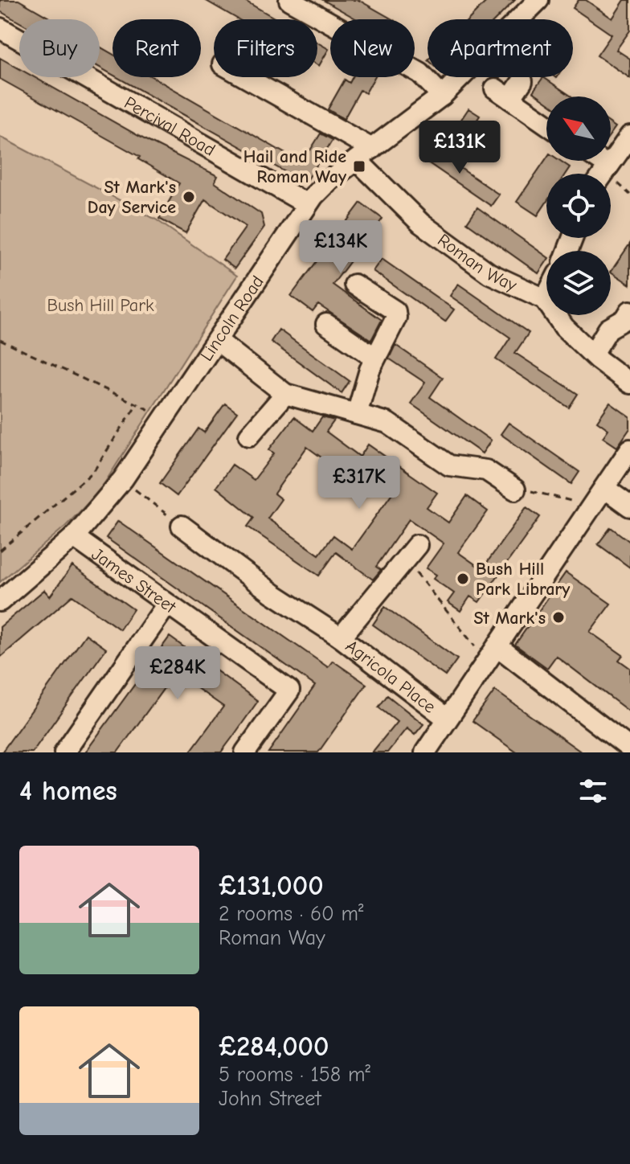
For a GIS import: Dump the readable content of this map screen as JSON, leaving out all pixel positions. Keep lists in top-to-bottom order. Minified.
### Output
{"streets":{"street":["Percival Road","Roman Way","Lincoln Road","James Street","Agricola Place"]},"crossings":[["Percival Road","Lincoln Road"],["Roman Way","Lincoln Road"],["Lincoln Road","James Street"]],"parks":["Bush Hill Park"],"places":{"transit":["Hail and Ride Roman Way"],"other":["St Mark's Day Service","Bush Hill Park Library","St Mark's"]},"north":"top left","page":{"chip":["Buy","Rent","Filters","New","Apartment"],"price":["£131K","£134K","£317K","£284K"],"heading":"4 homes","list":[{"name":"£131,000","note":"2 rooms · 60 m² · Roman Way"},{"name":"£284,000","note":"5 rooms · 158 m² · John Street"}]}}
